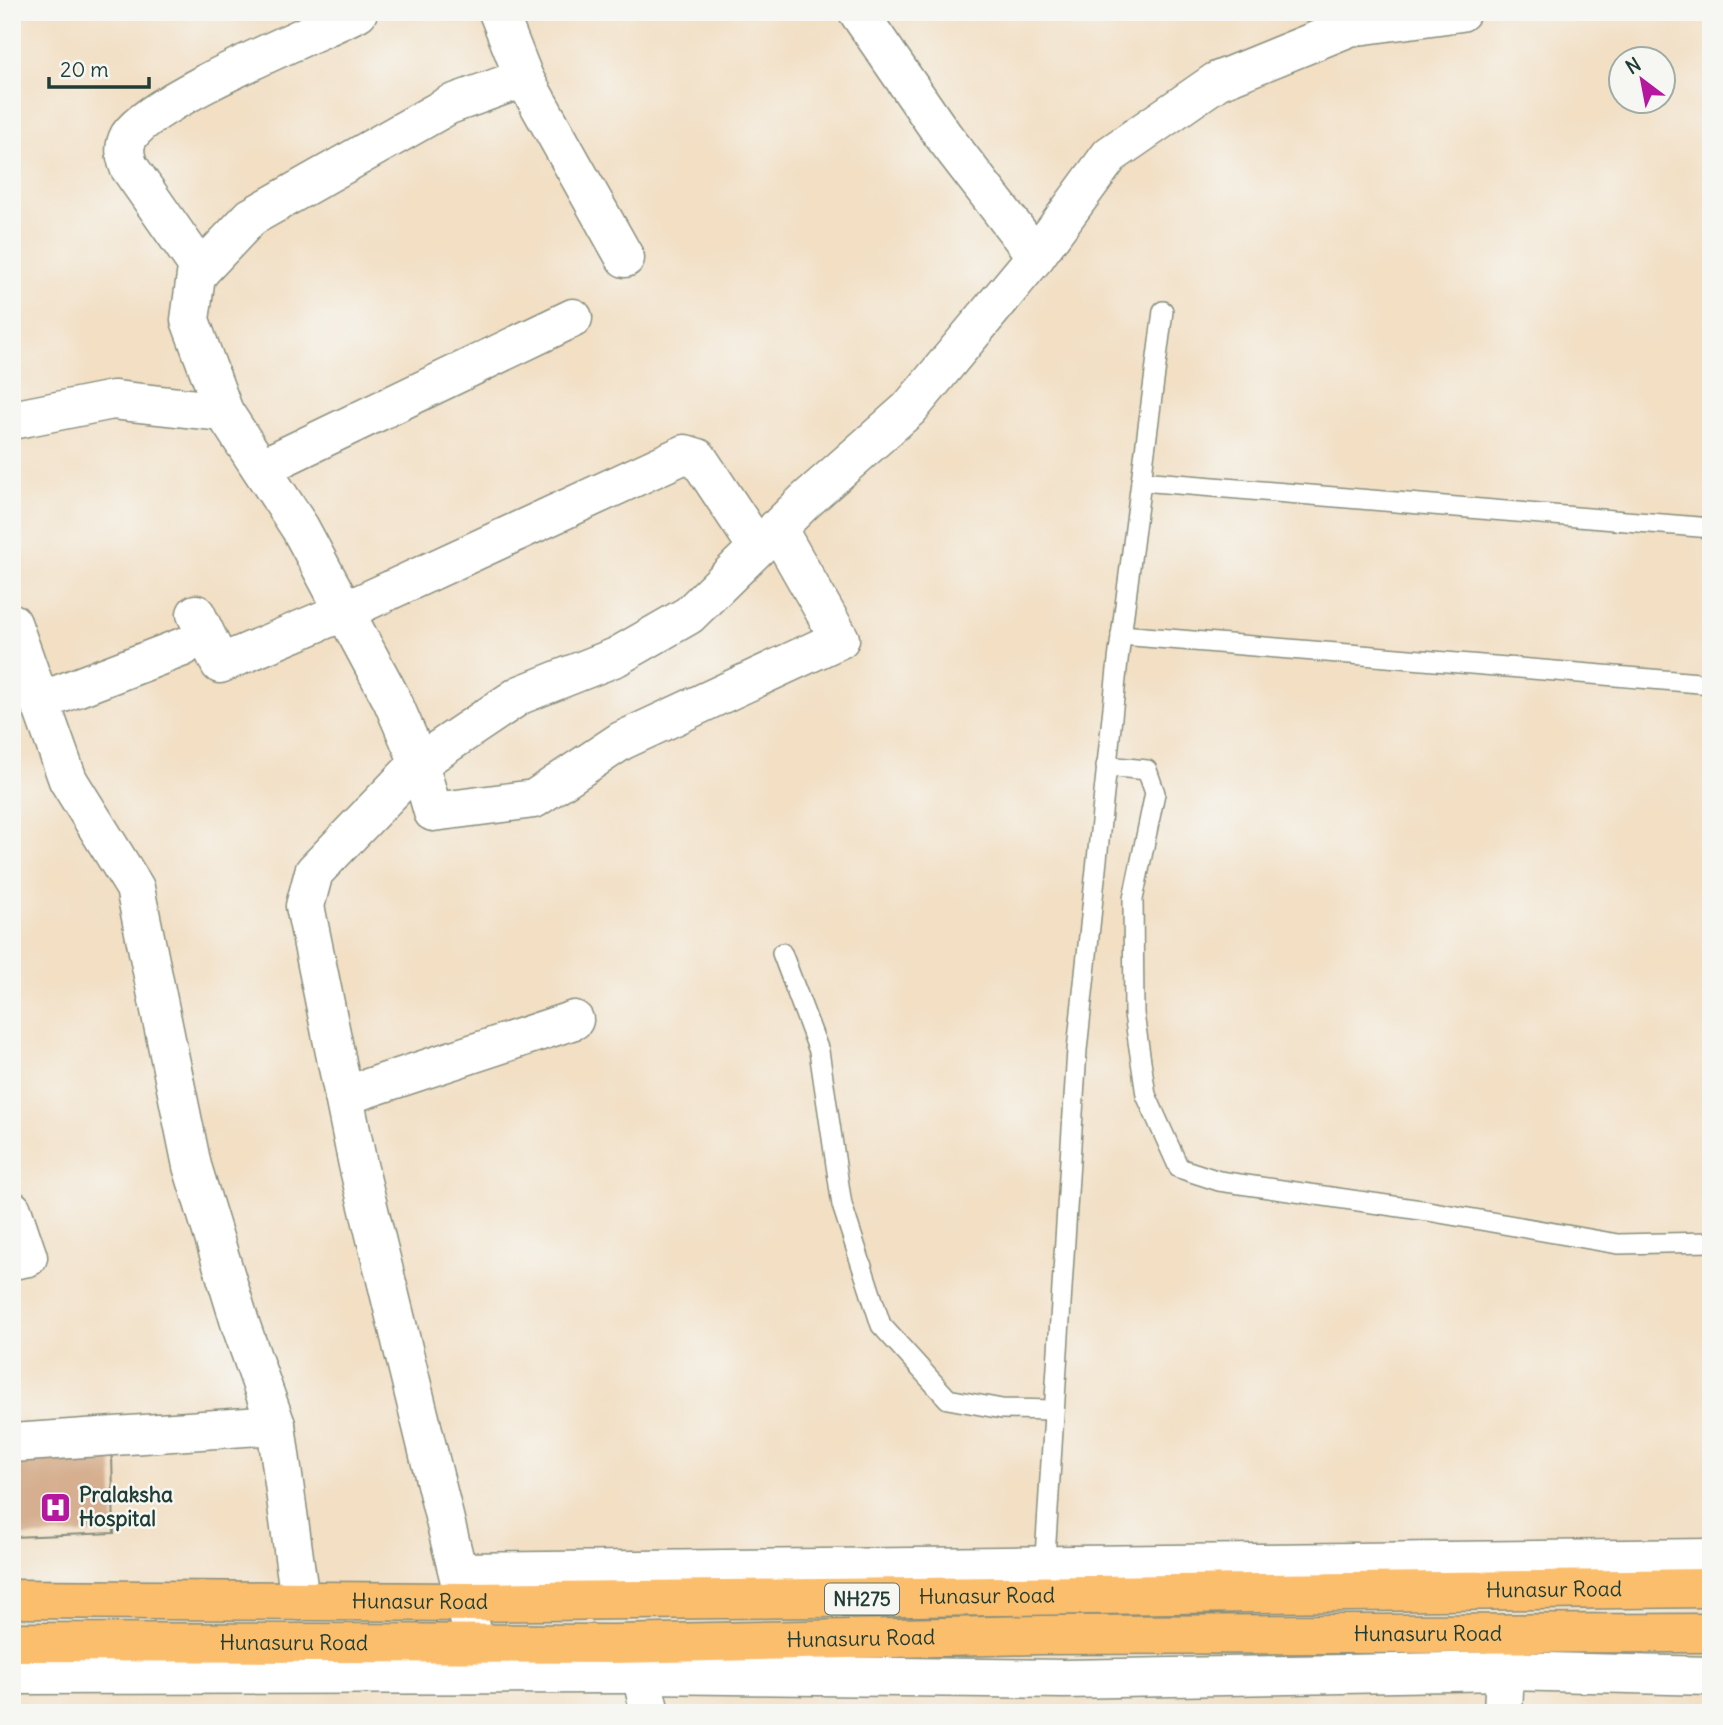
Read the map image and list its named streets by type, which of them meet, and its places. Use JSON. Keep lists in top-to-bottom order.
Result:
{
  "streets": {
    "highway": ["Hunasur Road", "NH275", "Hunasuru Road"]
  },
  "places": {
    "hospital": ["Pralaksha Hospital"]
  },
  "scale_bar": "20 m",
  "north": "top left"
}
